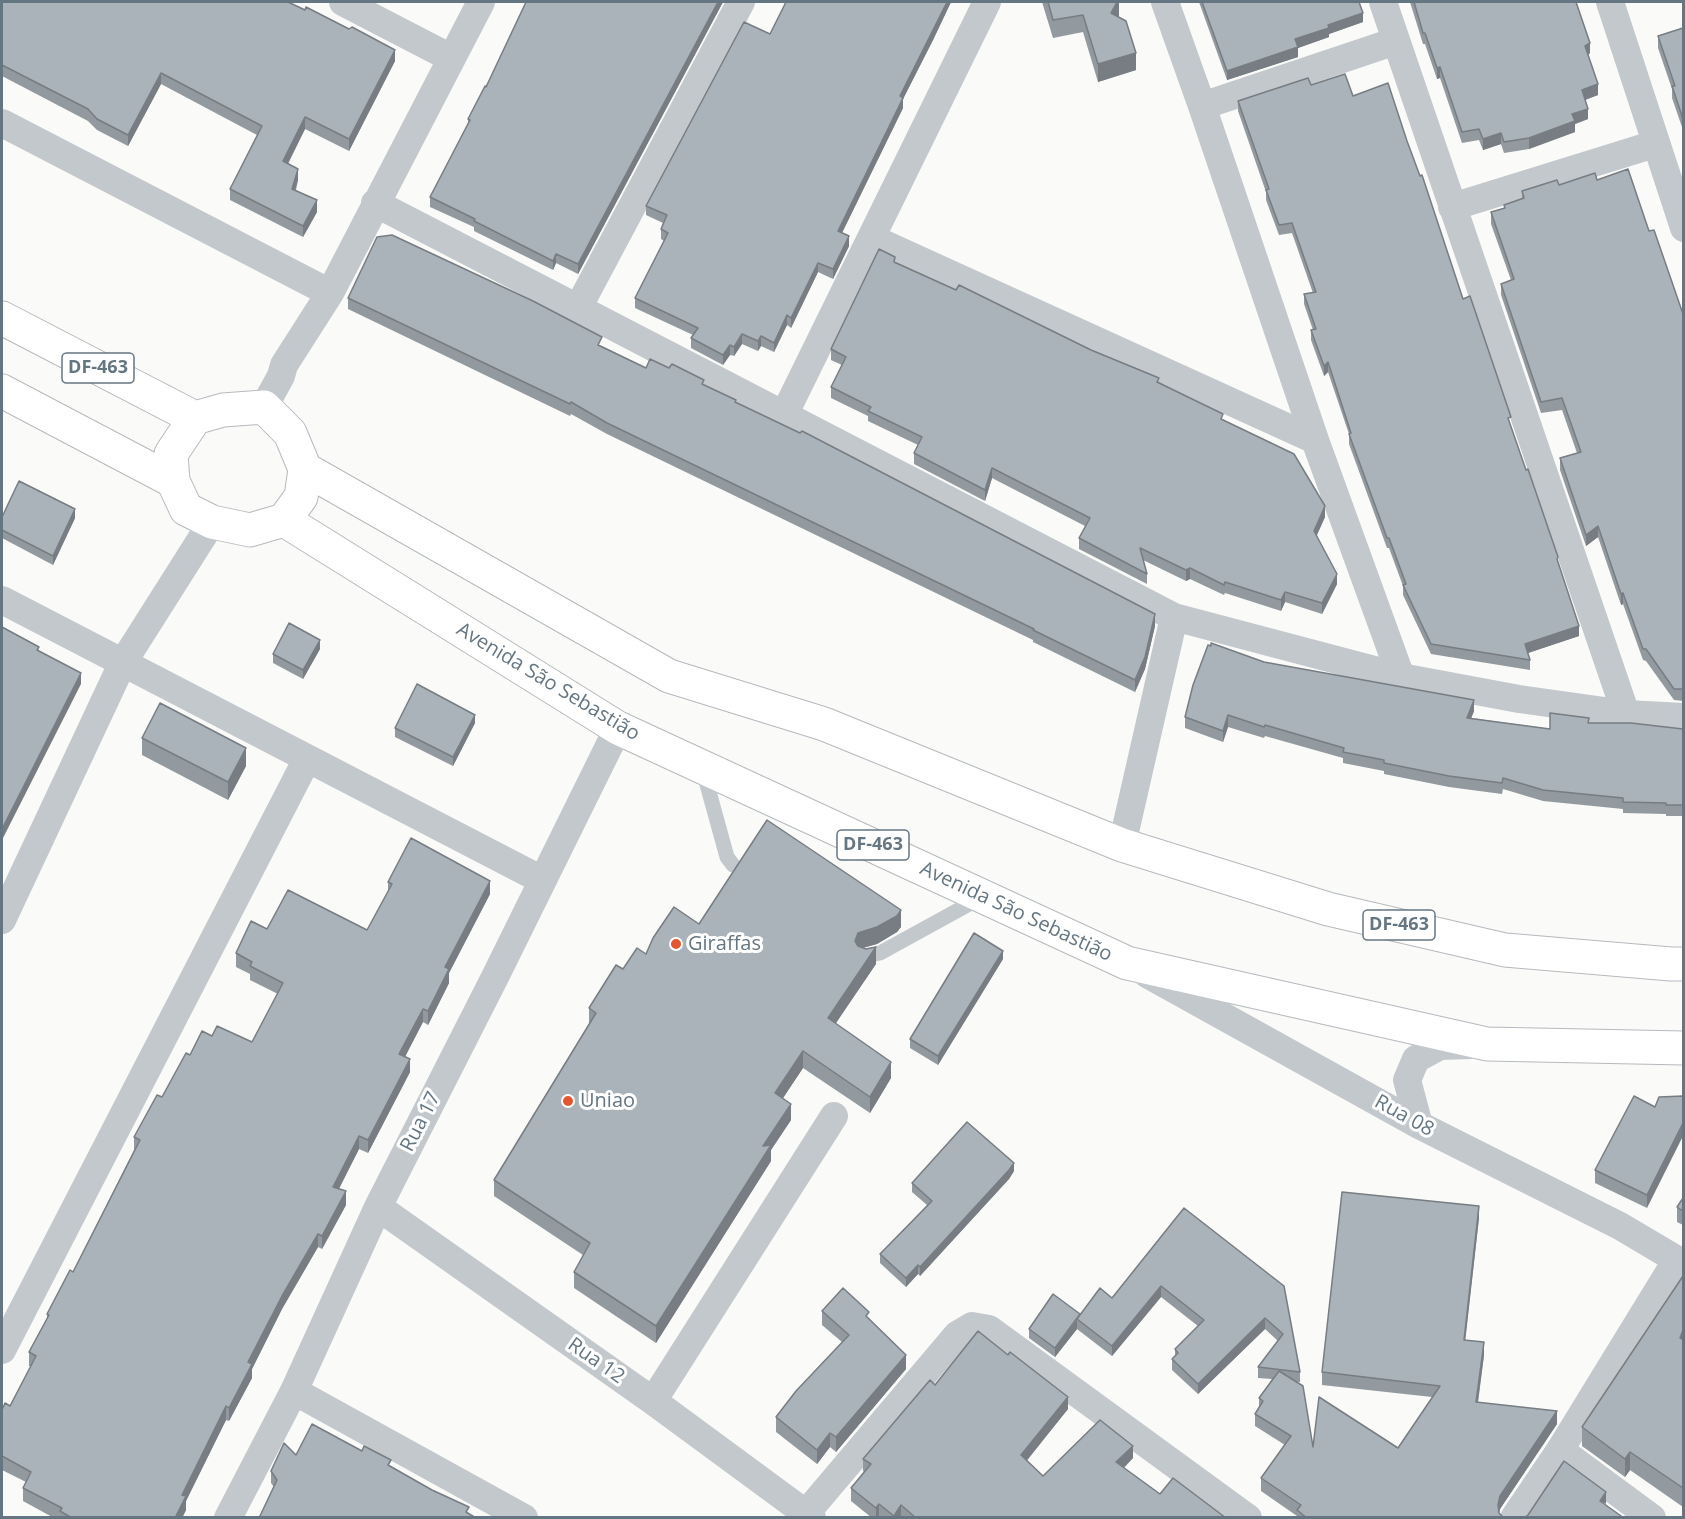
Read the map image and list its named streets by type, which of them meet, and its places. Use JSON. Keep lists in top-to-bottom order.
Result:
{
  "streets": {
    "main road": ["DF-463", "Avenida São Sebastião"],
    "street": ["Rua 08", "Rua 17", "Rua 12"]
  },
  "crossings": [
    ["DF-463", "Avenida São Sebastião"],
    ["Avenida São Sebastião", "Rua 08"],
    ["Avenida São Sebastião", "Rua 17"],
    ["Rua 17", "Rua 12"]
  ],
  "places": ["Giraffas", "Uniao"]
}
